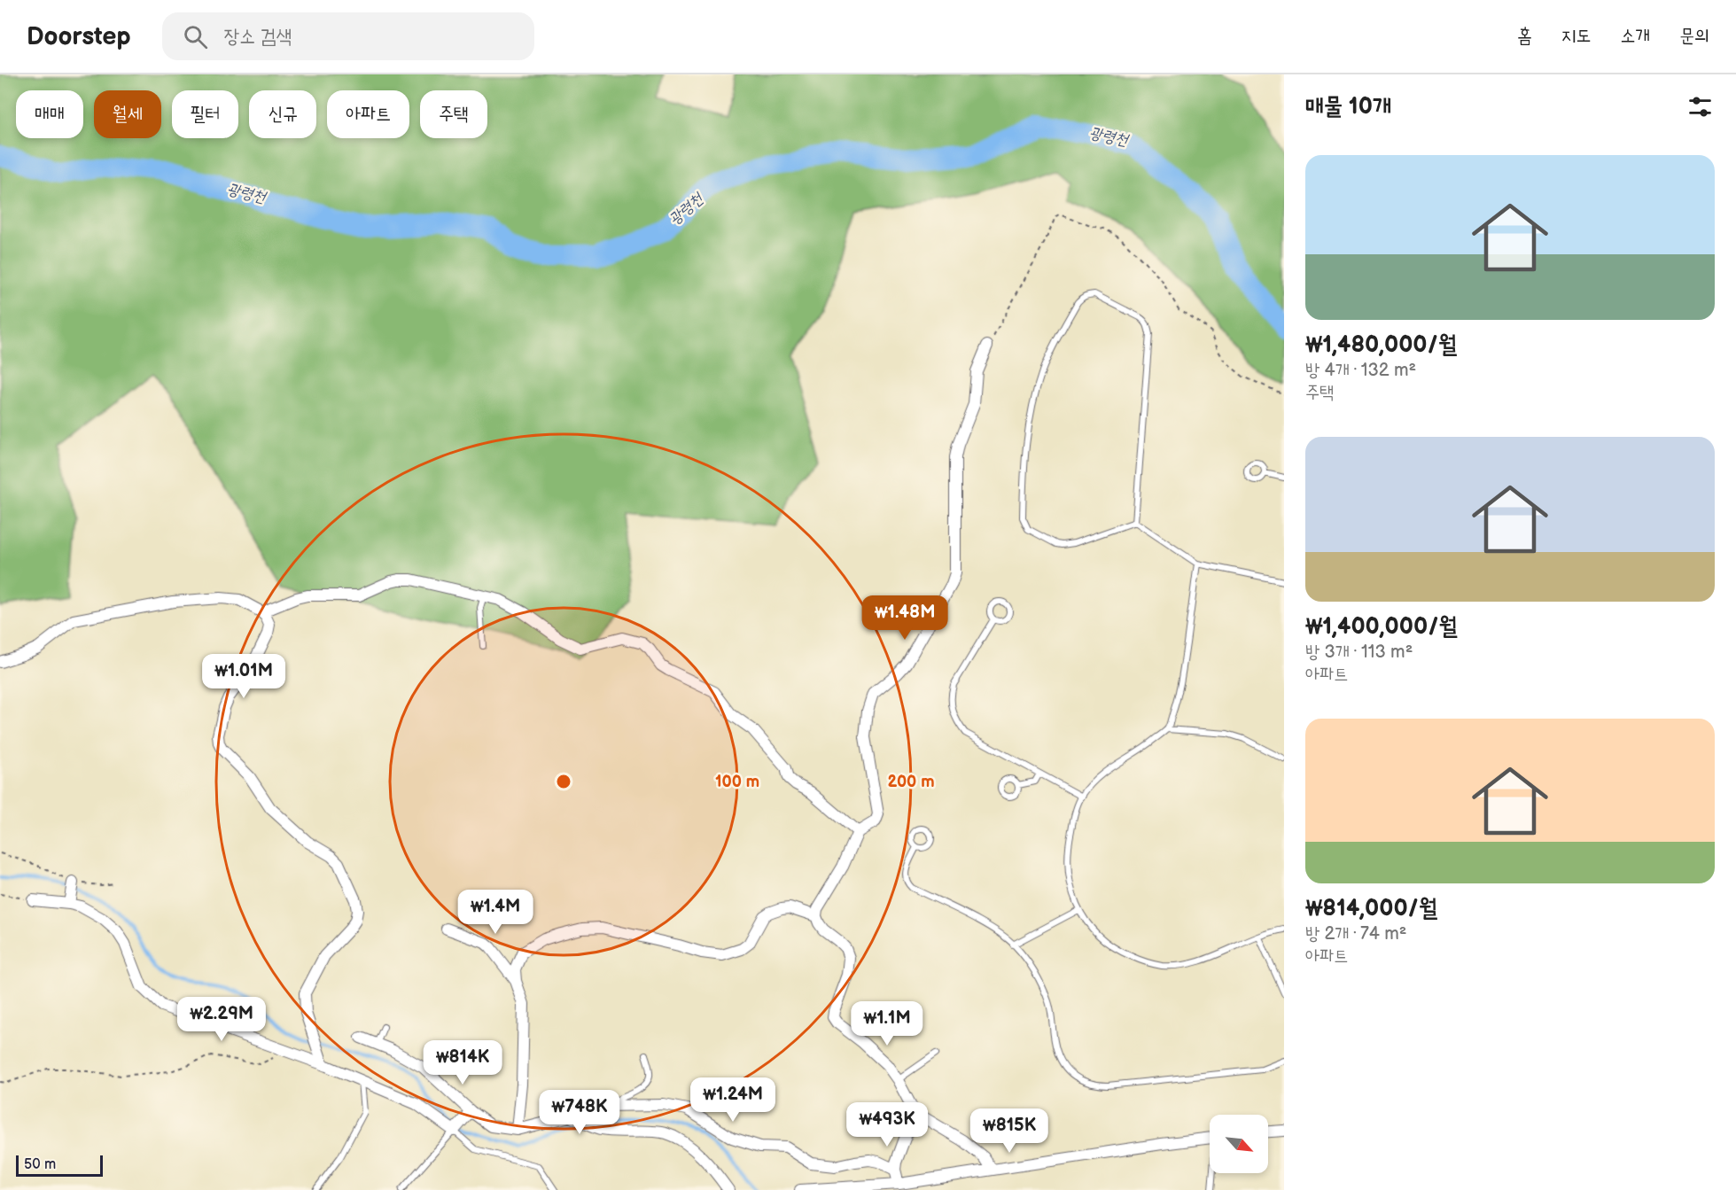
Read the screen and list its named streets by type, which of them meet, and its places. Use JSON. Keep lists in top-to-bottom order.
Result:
{
  "water": ["광령천"],
  "scale_bar": "50 m",
  "north": "bottom right",
  "page": {
    "header": "Doorstep",
    "search": "장소 검색",
    "nav": [
      "홈",
      "지도",
      "소개",
      "문의"
    ],
    "heading": "매물 10개",
    "chip": [
      "매매",
      "월세",
      "필터",
      "신규",
      "아파트",
      "주택"
    ],
    "list": [
      {
        "name": "₩1,480,000/월",
        "note": "방 4개 · 132 m² · 주택"
      },
      {
        "name": "₩1,400,000/월",
        "note": "방 3개 · 113 m² · 아파트"
      },
      {
        "name": "₩814,000/월",
        "note": "방 2개 · 74 m² · 아파트"
      }
    ],
    "price": [
      "₩1.48M",
      "₩1.01M",
      "₩1.4M",
      "₩2.29M",
      "₩1.1M",
      "₩814K",
      "₩1.24M",
      "₩748K",
      "₩493K",
      "₩815K"
    ],
    "scale": "50 m"
  },
  "rings": ["100 m", "200 m"]
}
